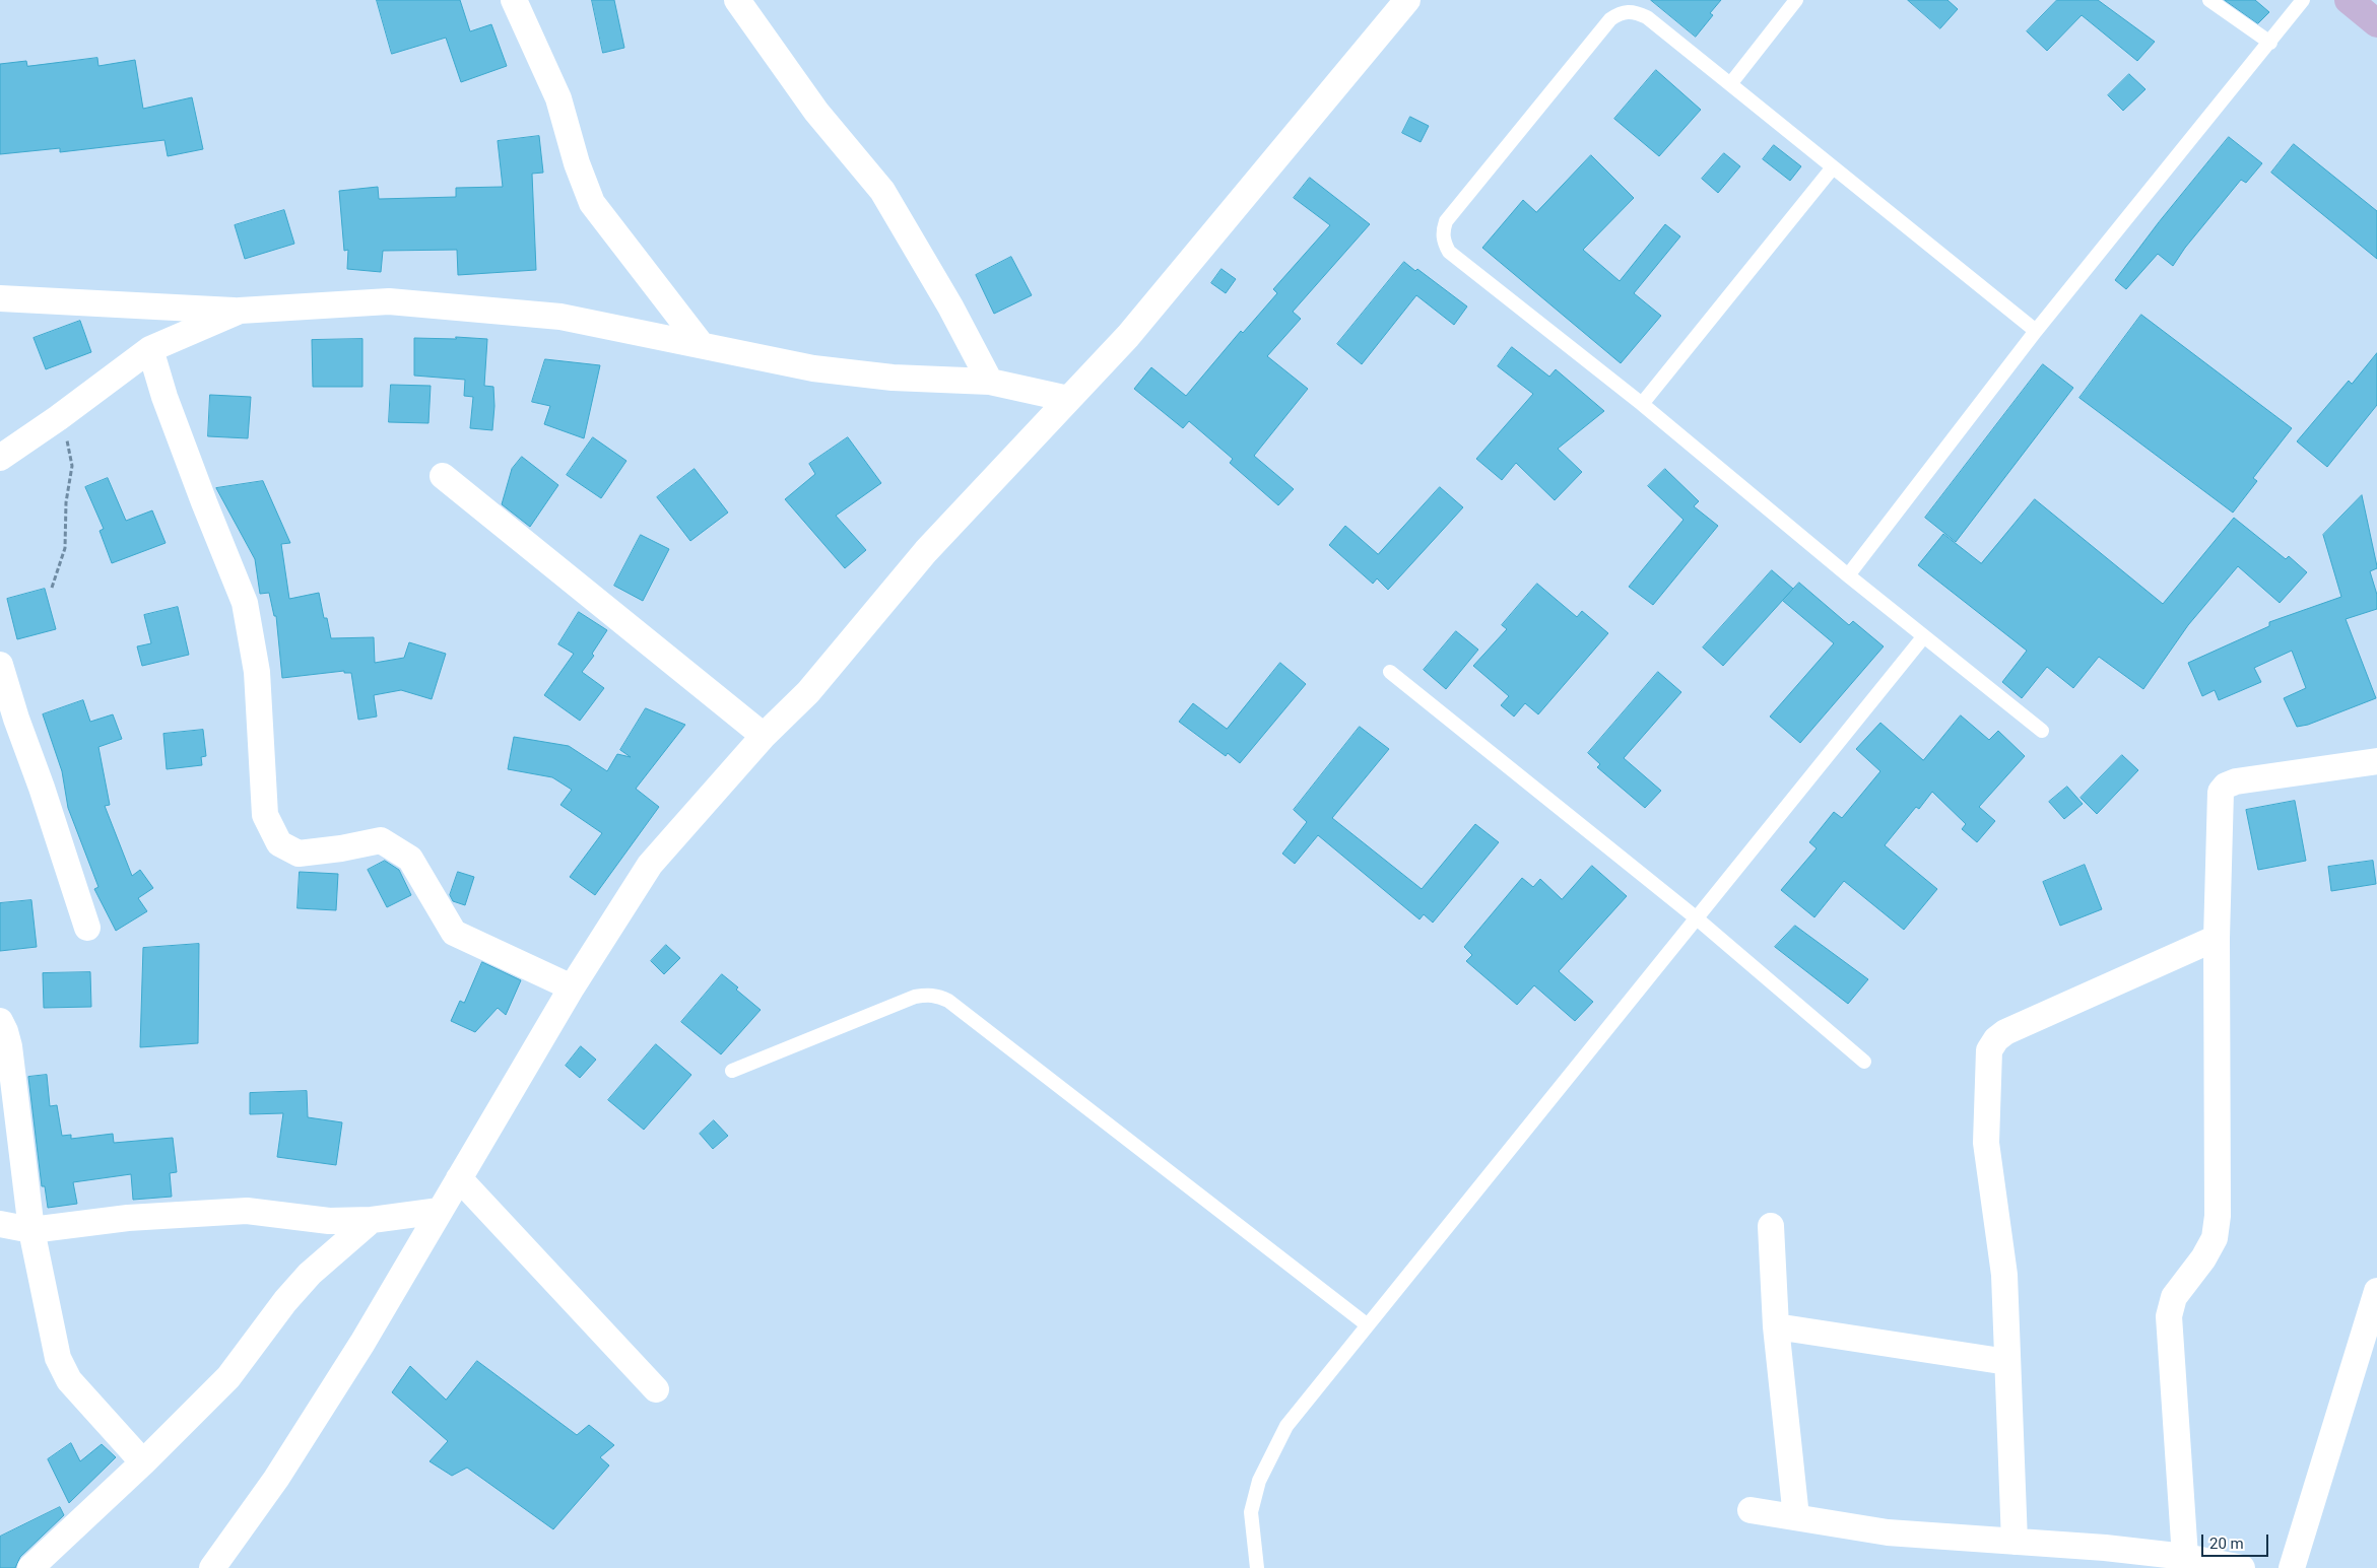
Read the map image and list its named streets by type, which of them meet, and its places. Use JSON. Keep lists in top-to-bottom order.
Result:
{
  "scale_bar": "20 m"
}
